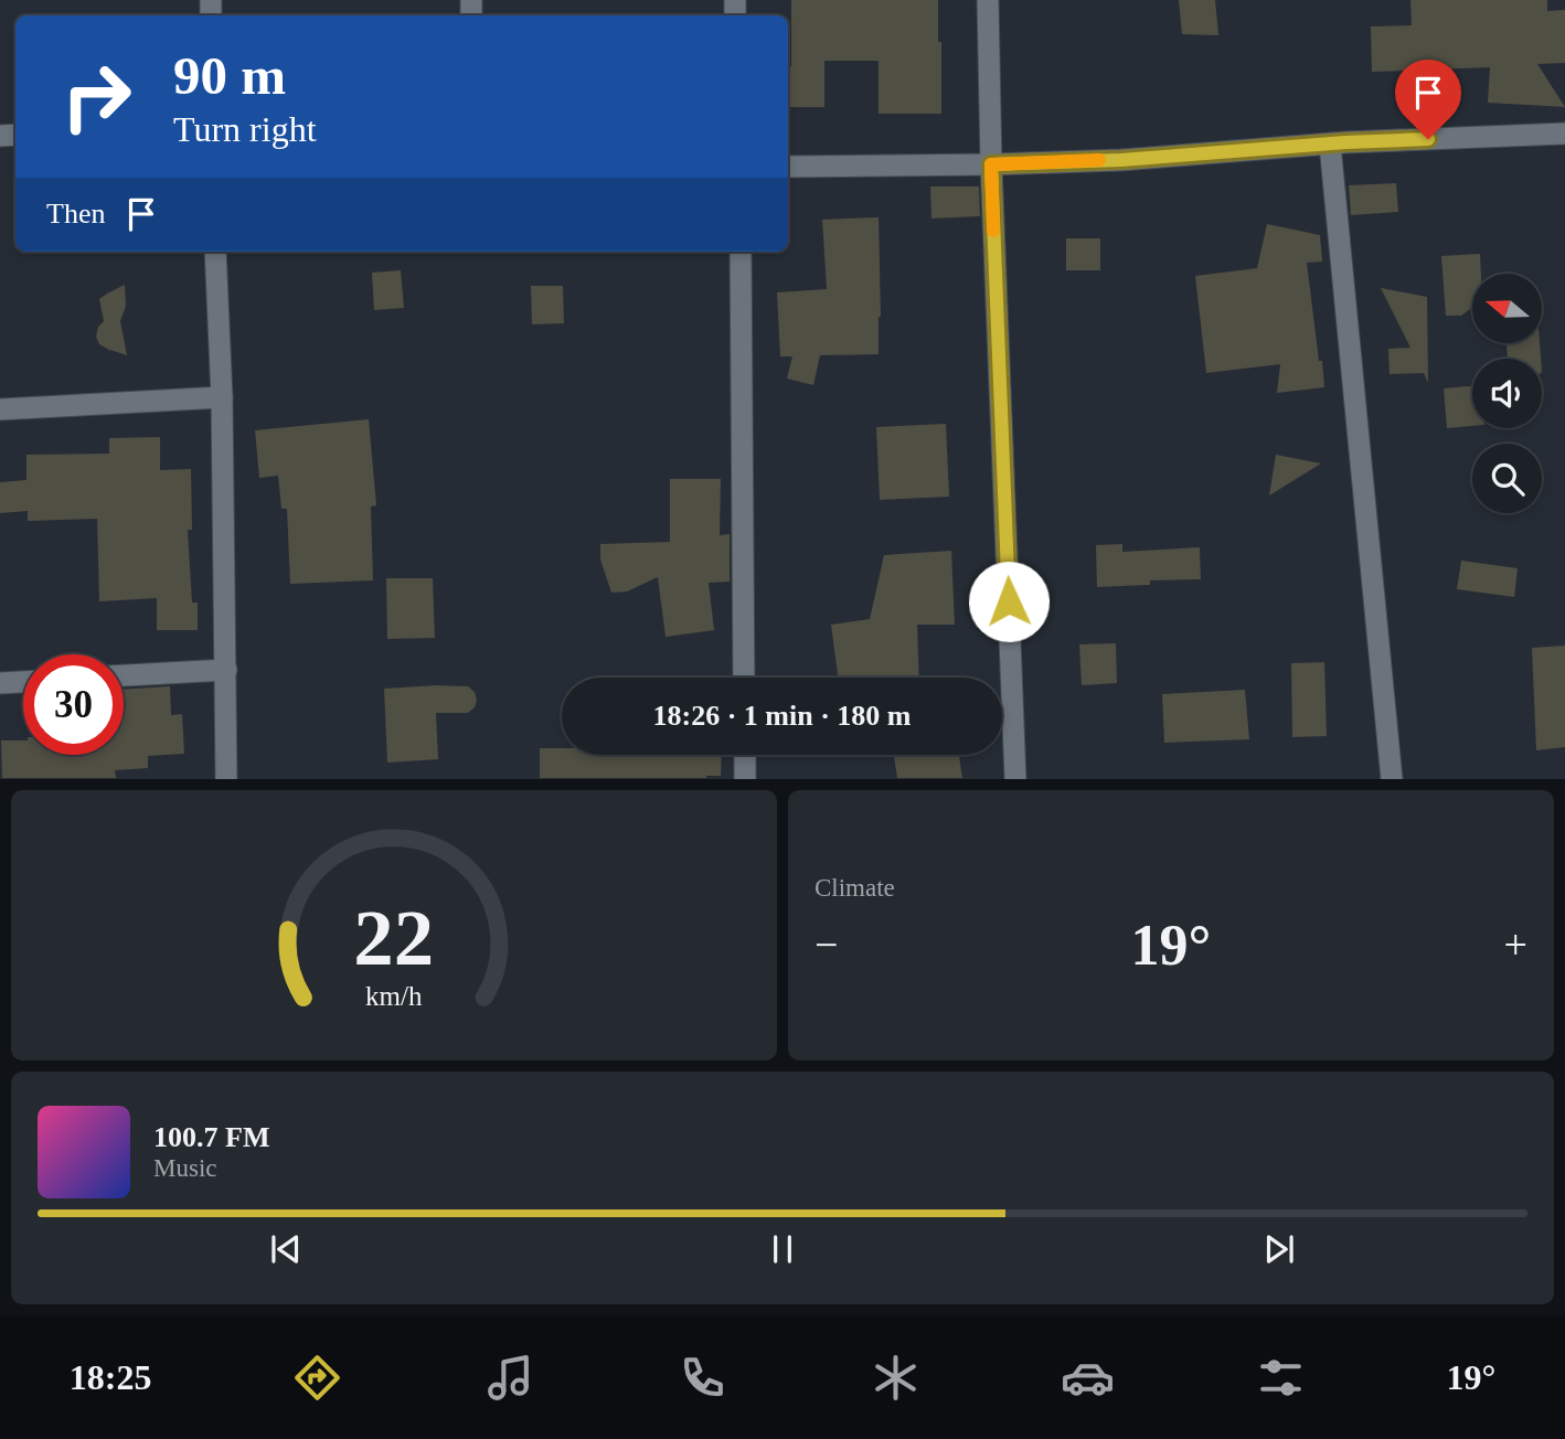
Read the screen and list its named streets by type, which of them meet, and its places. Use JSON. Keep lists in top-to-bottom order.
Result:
{
  "north": "left",
  "page": {
    "turn": ["90 m", "Turn right"],
    "then": "Then",
    "limit": "30",
    "trip": "18:26 · 1 min · 180 m",
    "tile": "Climate",
    "heat": ["−", "19°", "+"],
    "song": ["100.7 FM", "Music"],
    "tabs": ["18:25", "19°"],
    "gauge": ["22", "km/h"]
  }
}
